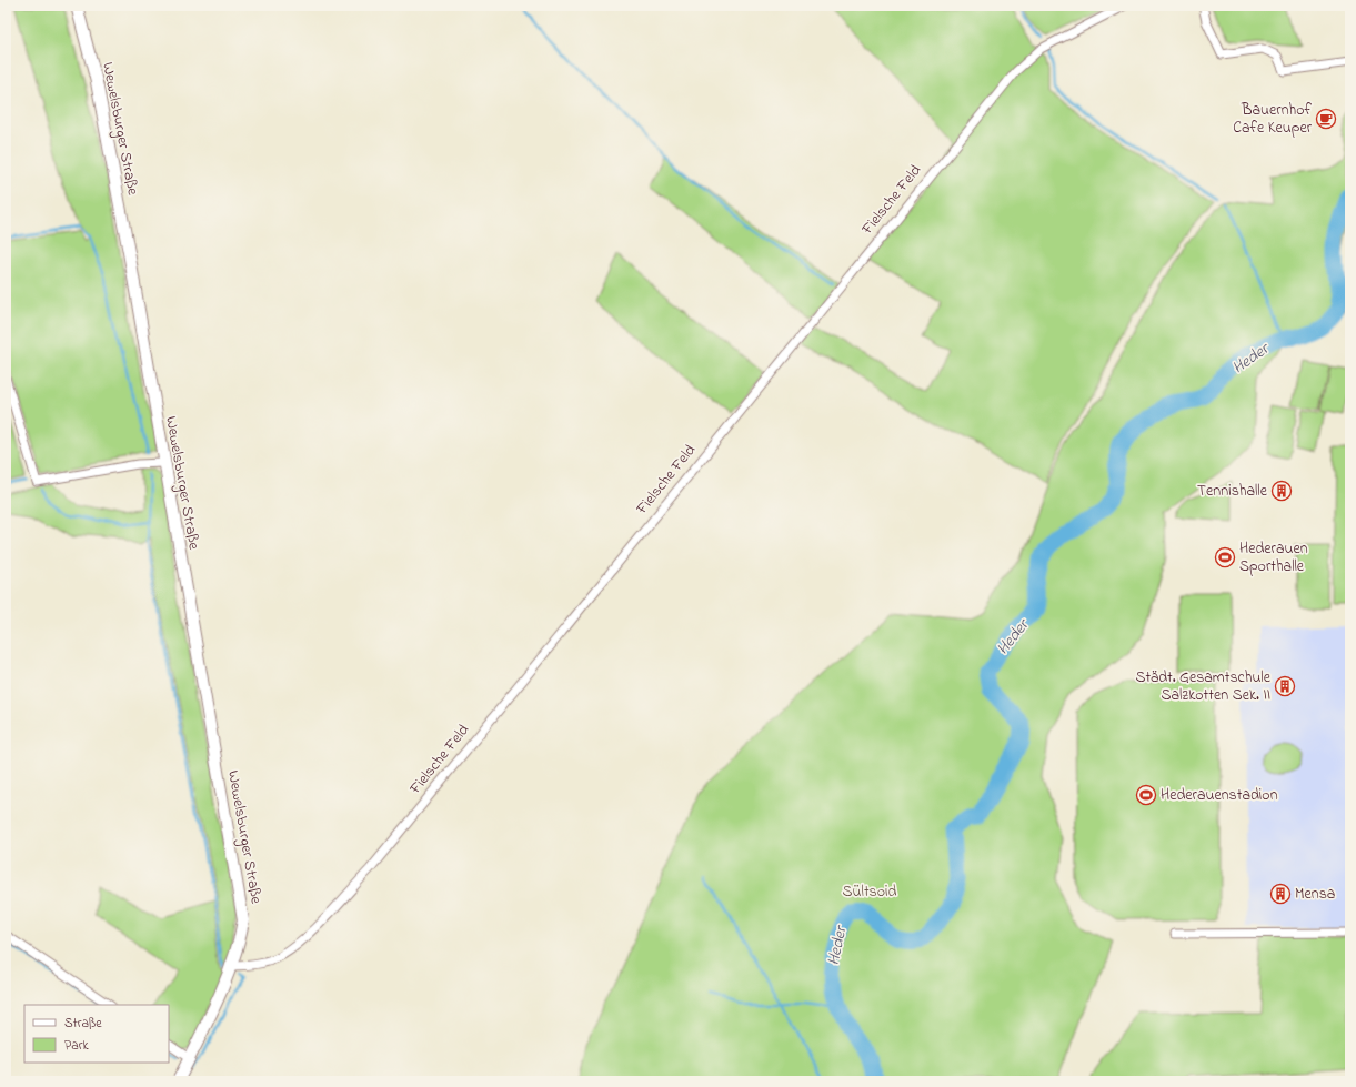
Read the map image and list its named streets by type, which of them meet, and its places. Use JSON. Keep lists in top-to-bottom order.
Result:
{
  "streets": {
    "main road": ["Wewelsburger Straße"],
    "street": ["Fielsche Feld"]
  },
  "crossings": [
    ["Wewelsburger Straße", "Fielsche Feld"]
  ],
  "water": ["Heder"],
  "parks": ["Sültsoid"],
  "places": {
    "cafe": ["Bauernhof Cafe Keuper"],
    "building": ["Tennishalle", "Städt. Gesamtschule Salzkotten Sek. II", "Mensa"],
    "sports": ["Hederauen Sporthalle", "Hederauenstadion"]
  },
  "legend": ["Straße", "Park"]
}
